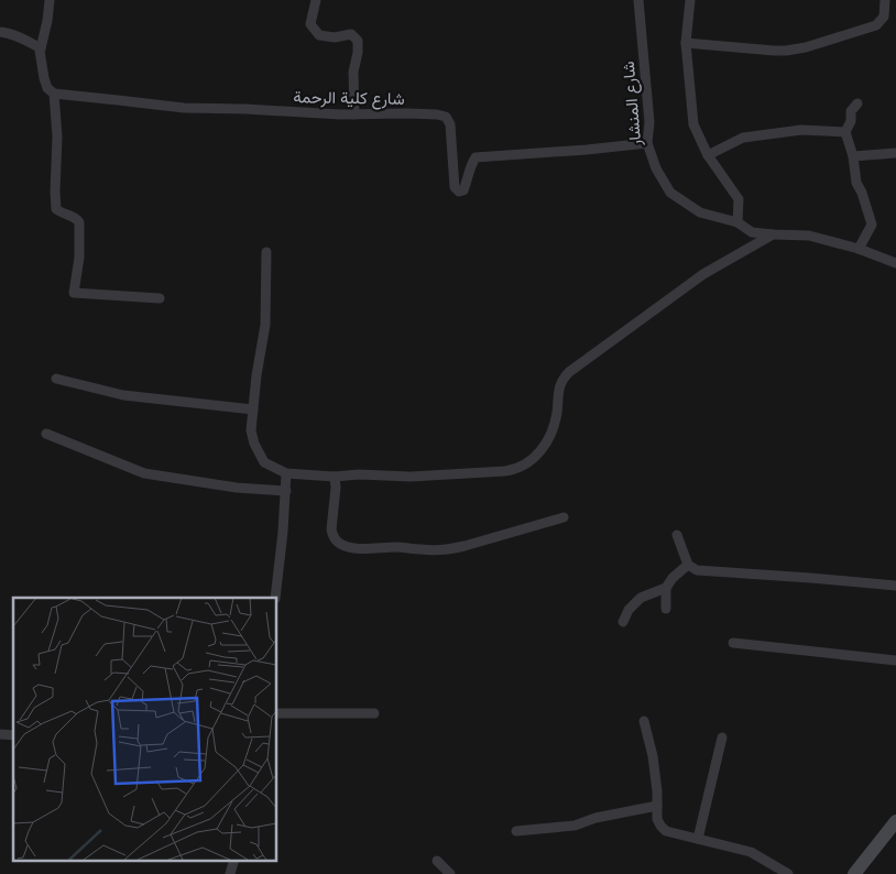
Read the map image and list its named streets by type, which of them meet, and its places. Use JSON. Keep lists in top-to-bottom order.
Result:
{
  "streets": {
    "street": ["شارع كلية الرحمة", "شارع المنشار"]
  },
  "crossings": [
    ["شارع كلية الرحمة", "شارع المنشار"]
  ]
}
